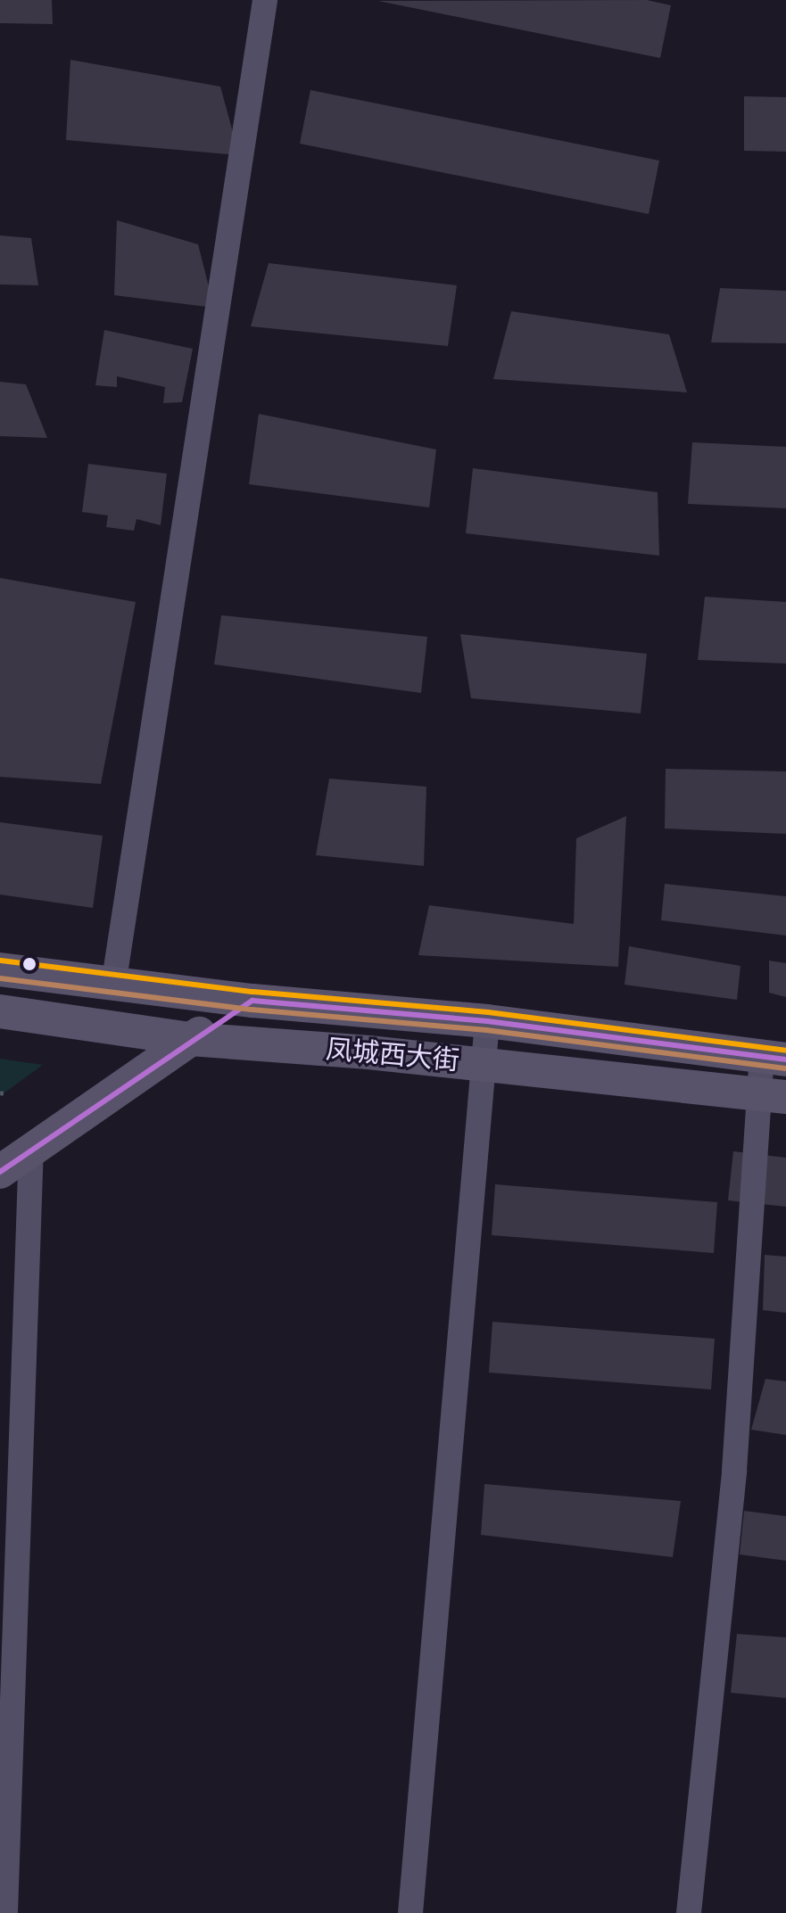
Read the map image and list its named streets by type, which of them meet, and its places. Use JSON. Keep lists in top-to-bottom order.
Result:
{
  "streets": {
    "main road": ["凤城西大街"]
  }
}
